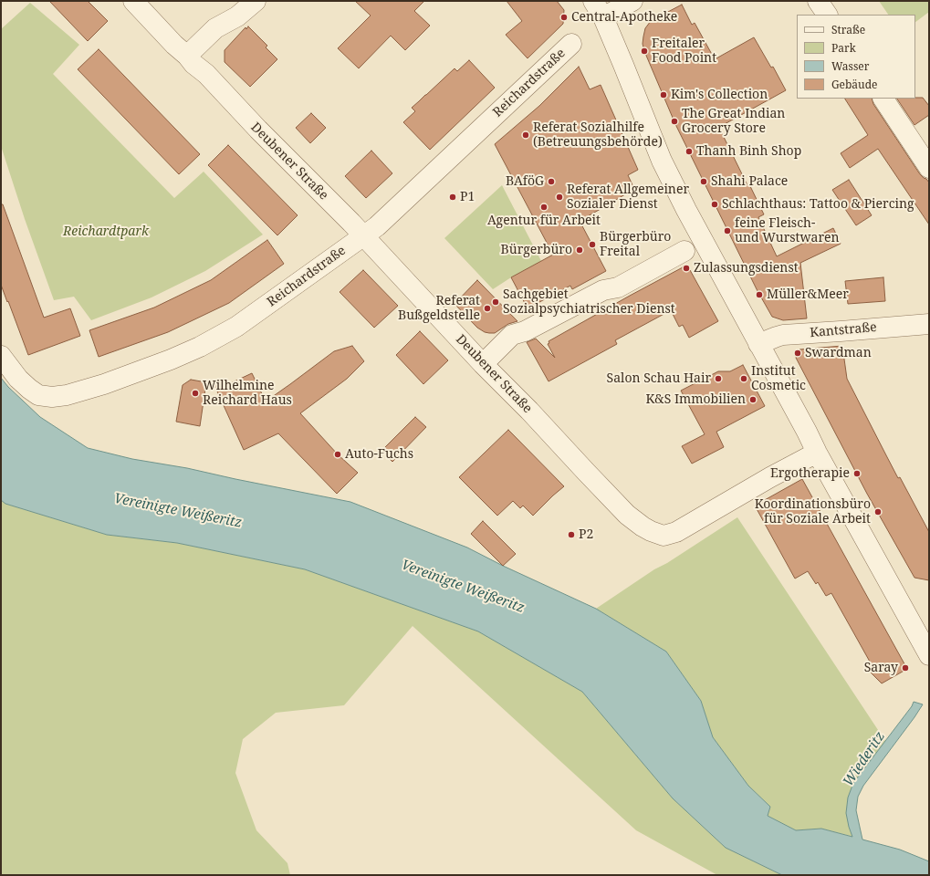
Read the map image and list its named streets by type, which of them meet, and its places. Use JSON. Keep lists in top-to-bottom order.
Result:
{
  "streets": {
    "street": ["Reichardstraße", "Deubener Straße", "Kantstraße"]
  },
  "crossings": [
    ["Reichardstraße", "Deubener Straße"]
  ],
  "water": ["Vereinigte Weißeritz", "Wiederitz"],
  "parks": ["Reichardtpark"],
  "places": [
    "Central-Apotheke",
    "Freitaler Food Point",
    "Kim's Collection",
    "The Great Indian Grocery Store",
    "Referat Sozialhilfe (Betreuungsbehörde)",
    "Thanh Binh Shop",
    "BAföG",
    "Shahi Palace",
    "P1",
    "Referat Allgemeiner Sozialer Dienst",
    "Schlachthaus: Tattoo & Piercing",
    "Agentur für Arbeit",
    "feine Fleisch- und Wurstwaren",
    "Bürgerbüro Freital",
    "Bürgerbüro",
    "Zulassungsdienst",
    "Müller&Meer",
    "Sachgebiet Sozialpsychiatrischer Dienst",
    "Referat Bußgeldstelle",
    "Swardman",
    "Salon Schau Hair",
    "Institut Cosmetic",
    "Wilhelmine Reichard Haus",
    "K&S Immobilien",
    "Auto-Fuchs",
    "Ergotherapie",
    "Koordinationsbüro für Soziale Arbeit",
    "P2",
    "Saray"
  ],
  "legend": [
    "Straße",
    "Park",
    "Wasser",
    "Gebäude"
  ]
}
